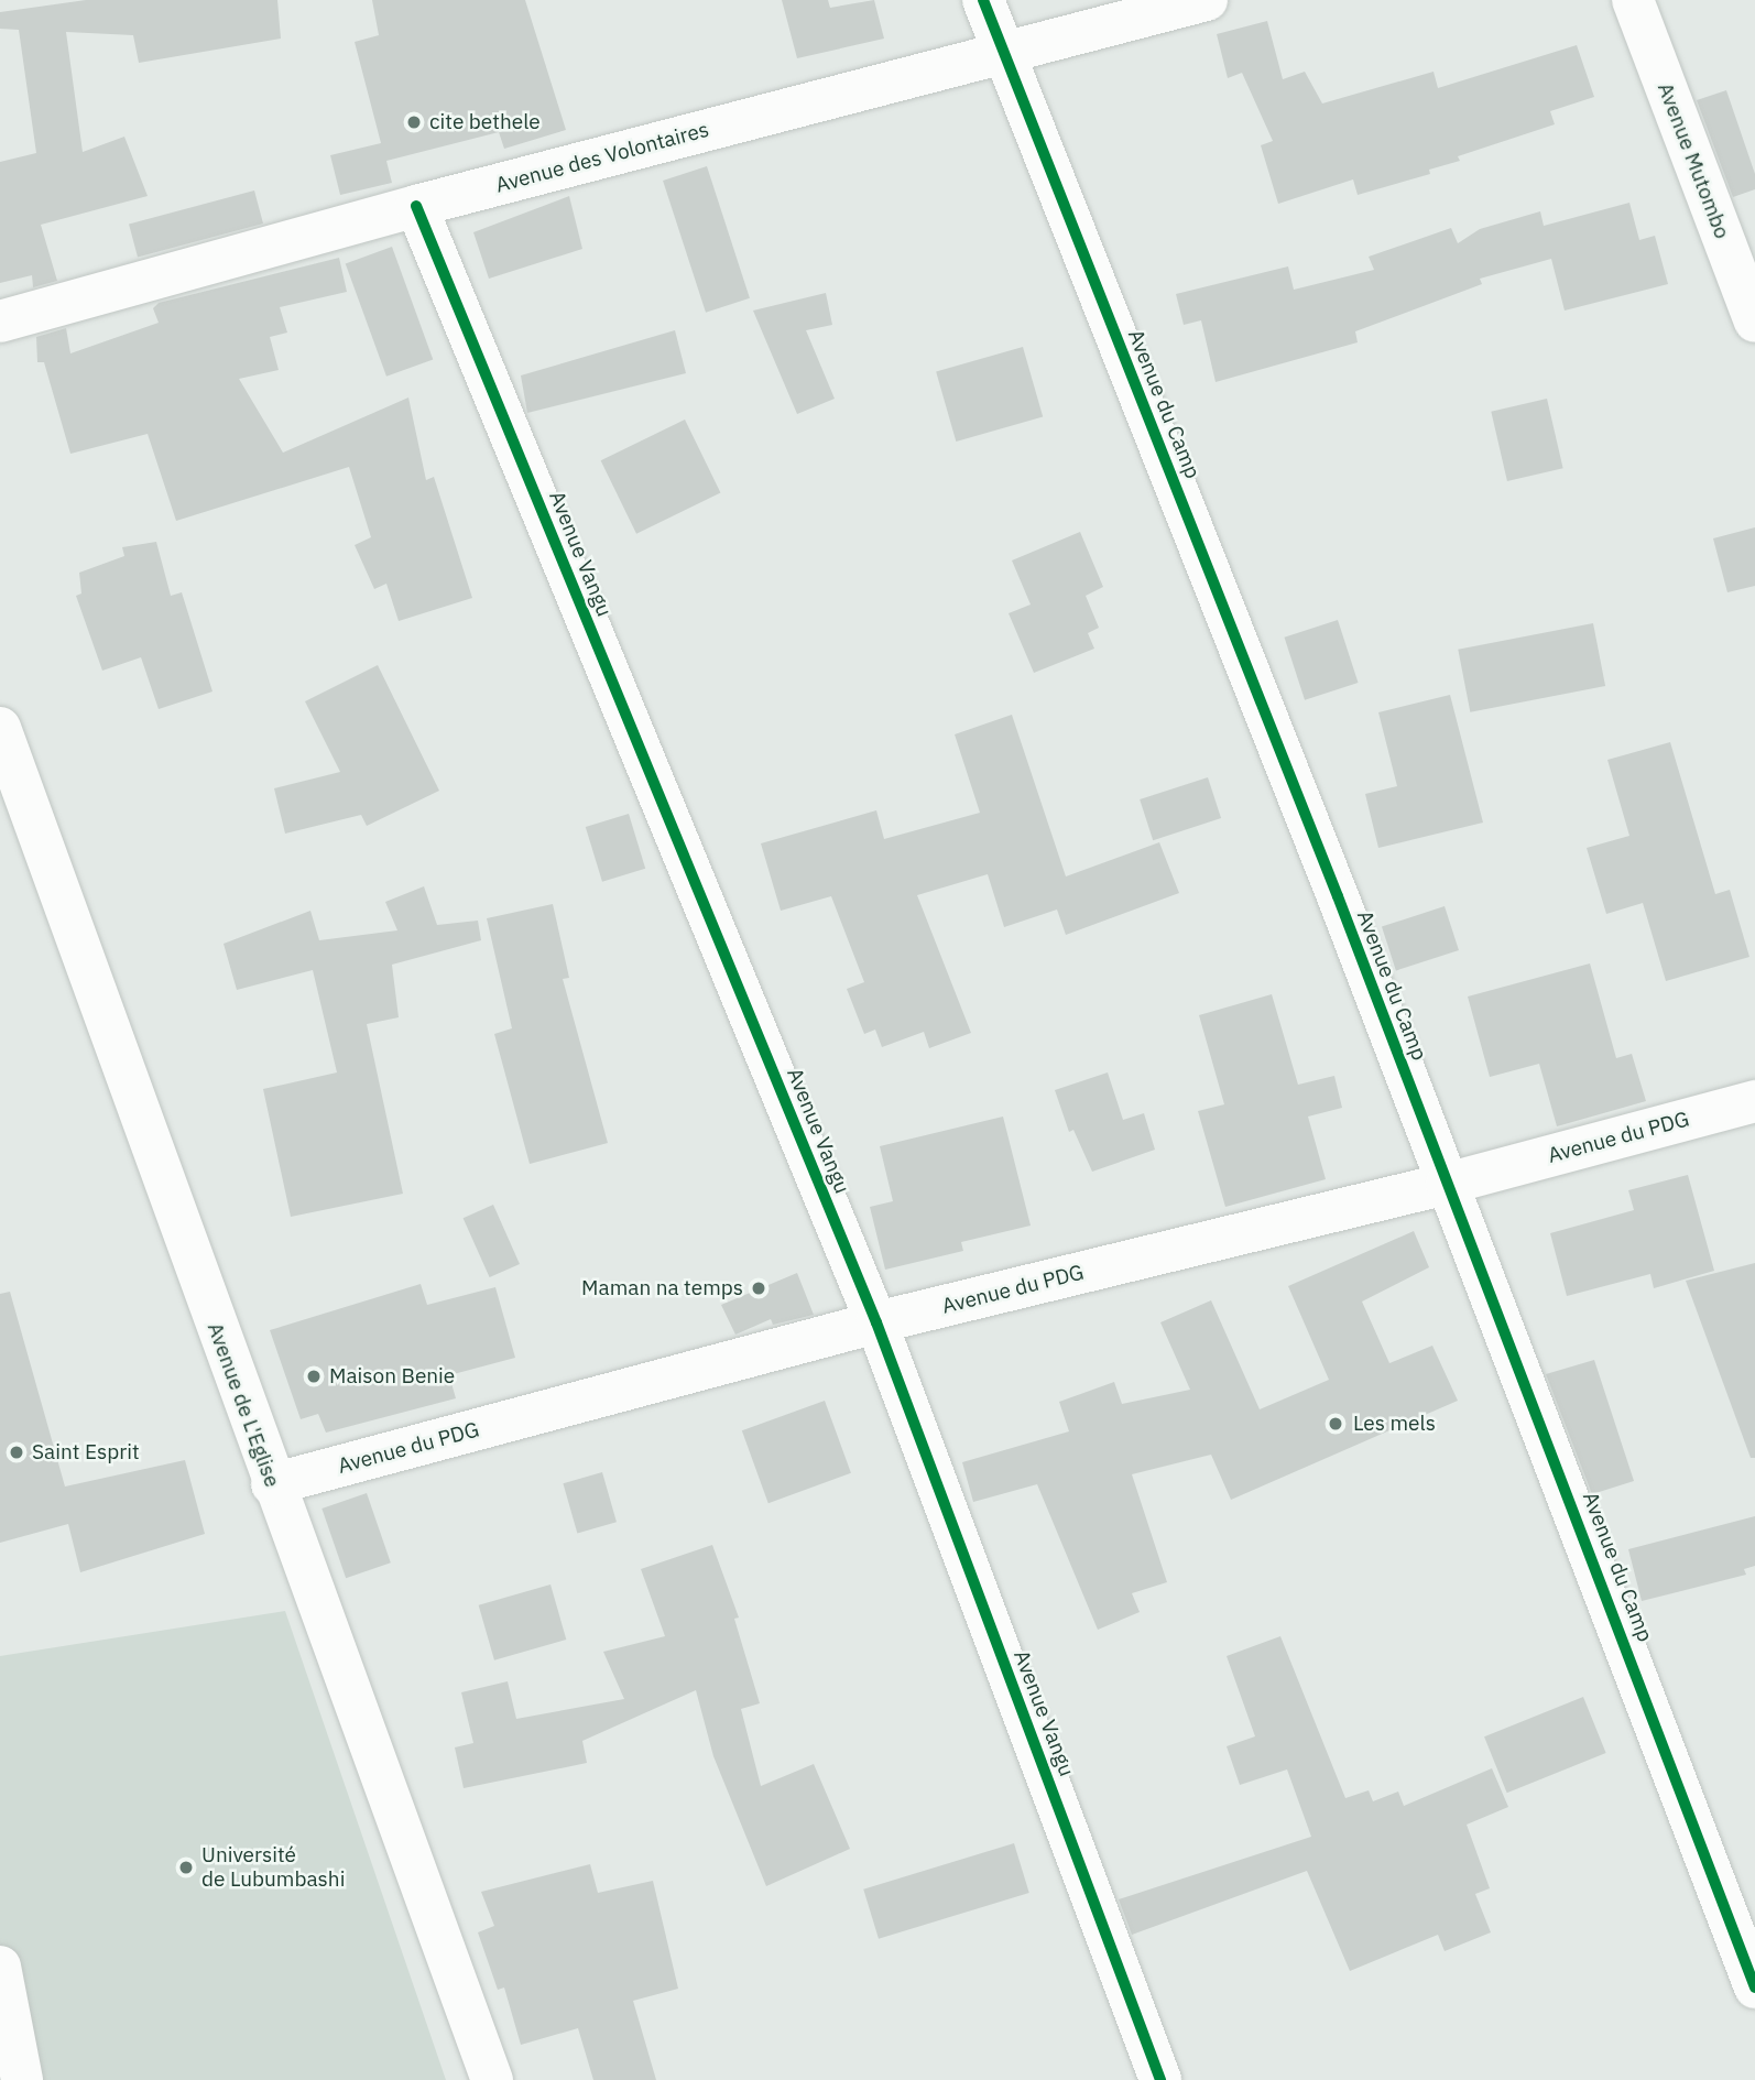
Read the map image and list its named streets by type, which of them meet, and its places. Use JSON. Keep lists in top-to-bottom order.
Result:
{
  "streets": {
    "street": [
      "Avenue des Volontaires",
      "Avenue Mutombo",
      "Avenue du Camp",
      "Avenue Vangu",
      "Avenue du PDG",
      "Avenue de L'Eglise"
    ]
  },
  "crossings": [
    ["Avenue des Volontaires", "Avenue du Camp"],
    ["Avenue des Volontaires", "Avenue Vangu"],
    ["Avenue du Camp", "Avenue du PDG"],
    ["Avenue Vangu", "Avenue du PDG"],
    ["Avenue du PDG", "Avenue de L'Eglise"]
  ],
  "places": [
    "cite bethele",
    "Maman na temps",
    "Maison Benie",
    "Les mels",
    "Saint Esprit",
    "Université de Lubumbashi"
  ]
}
